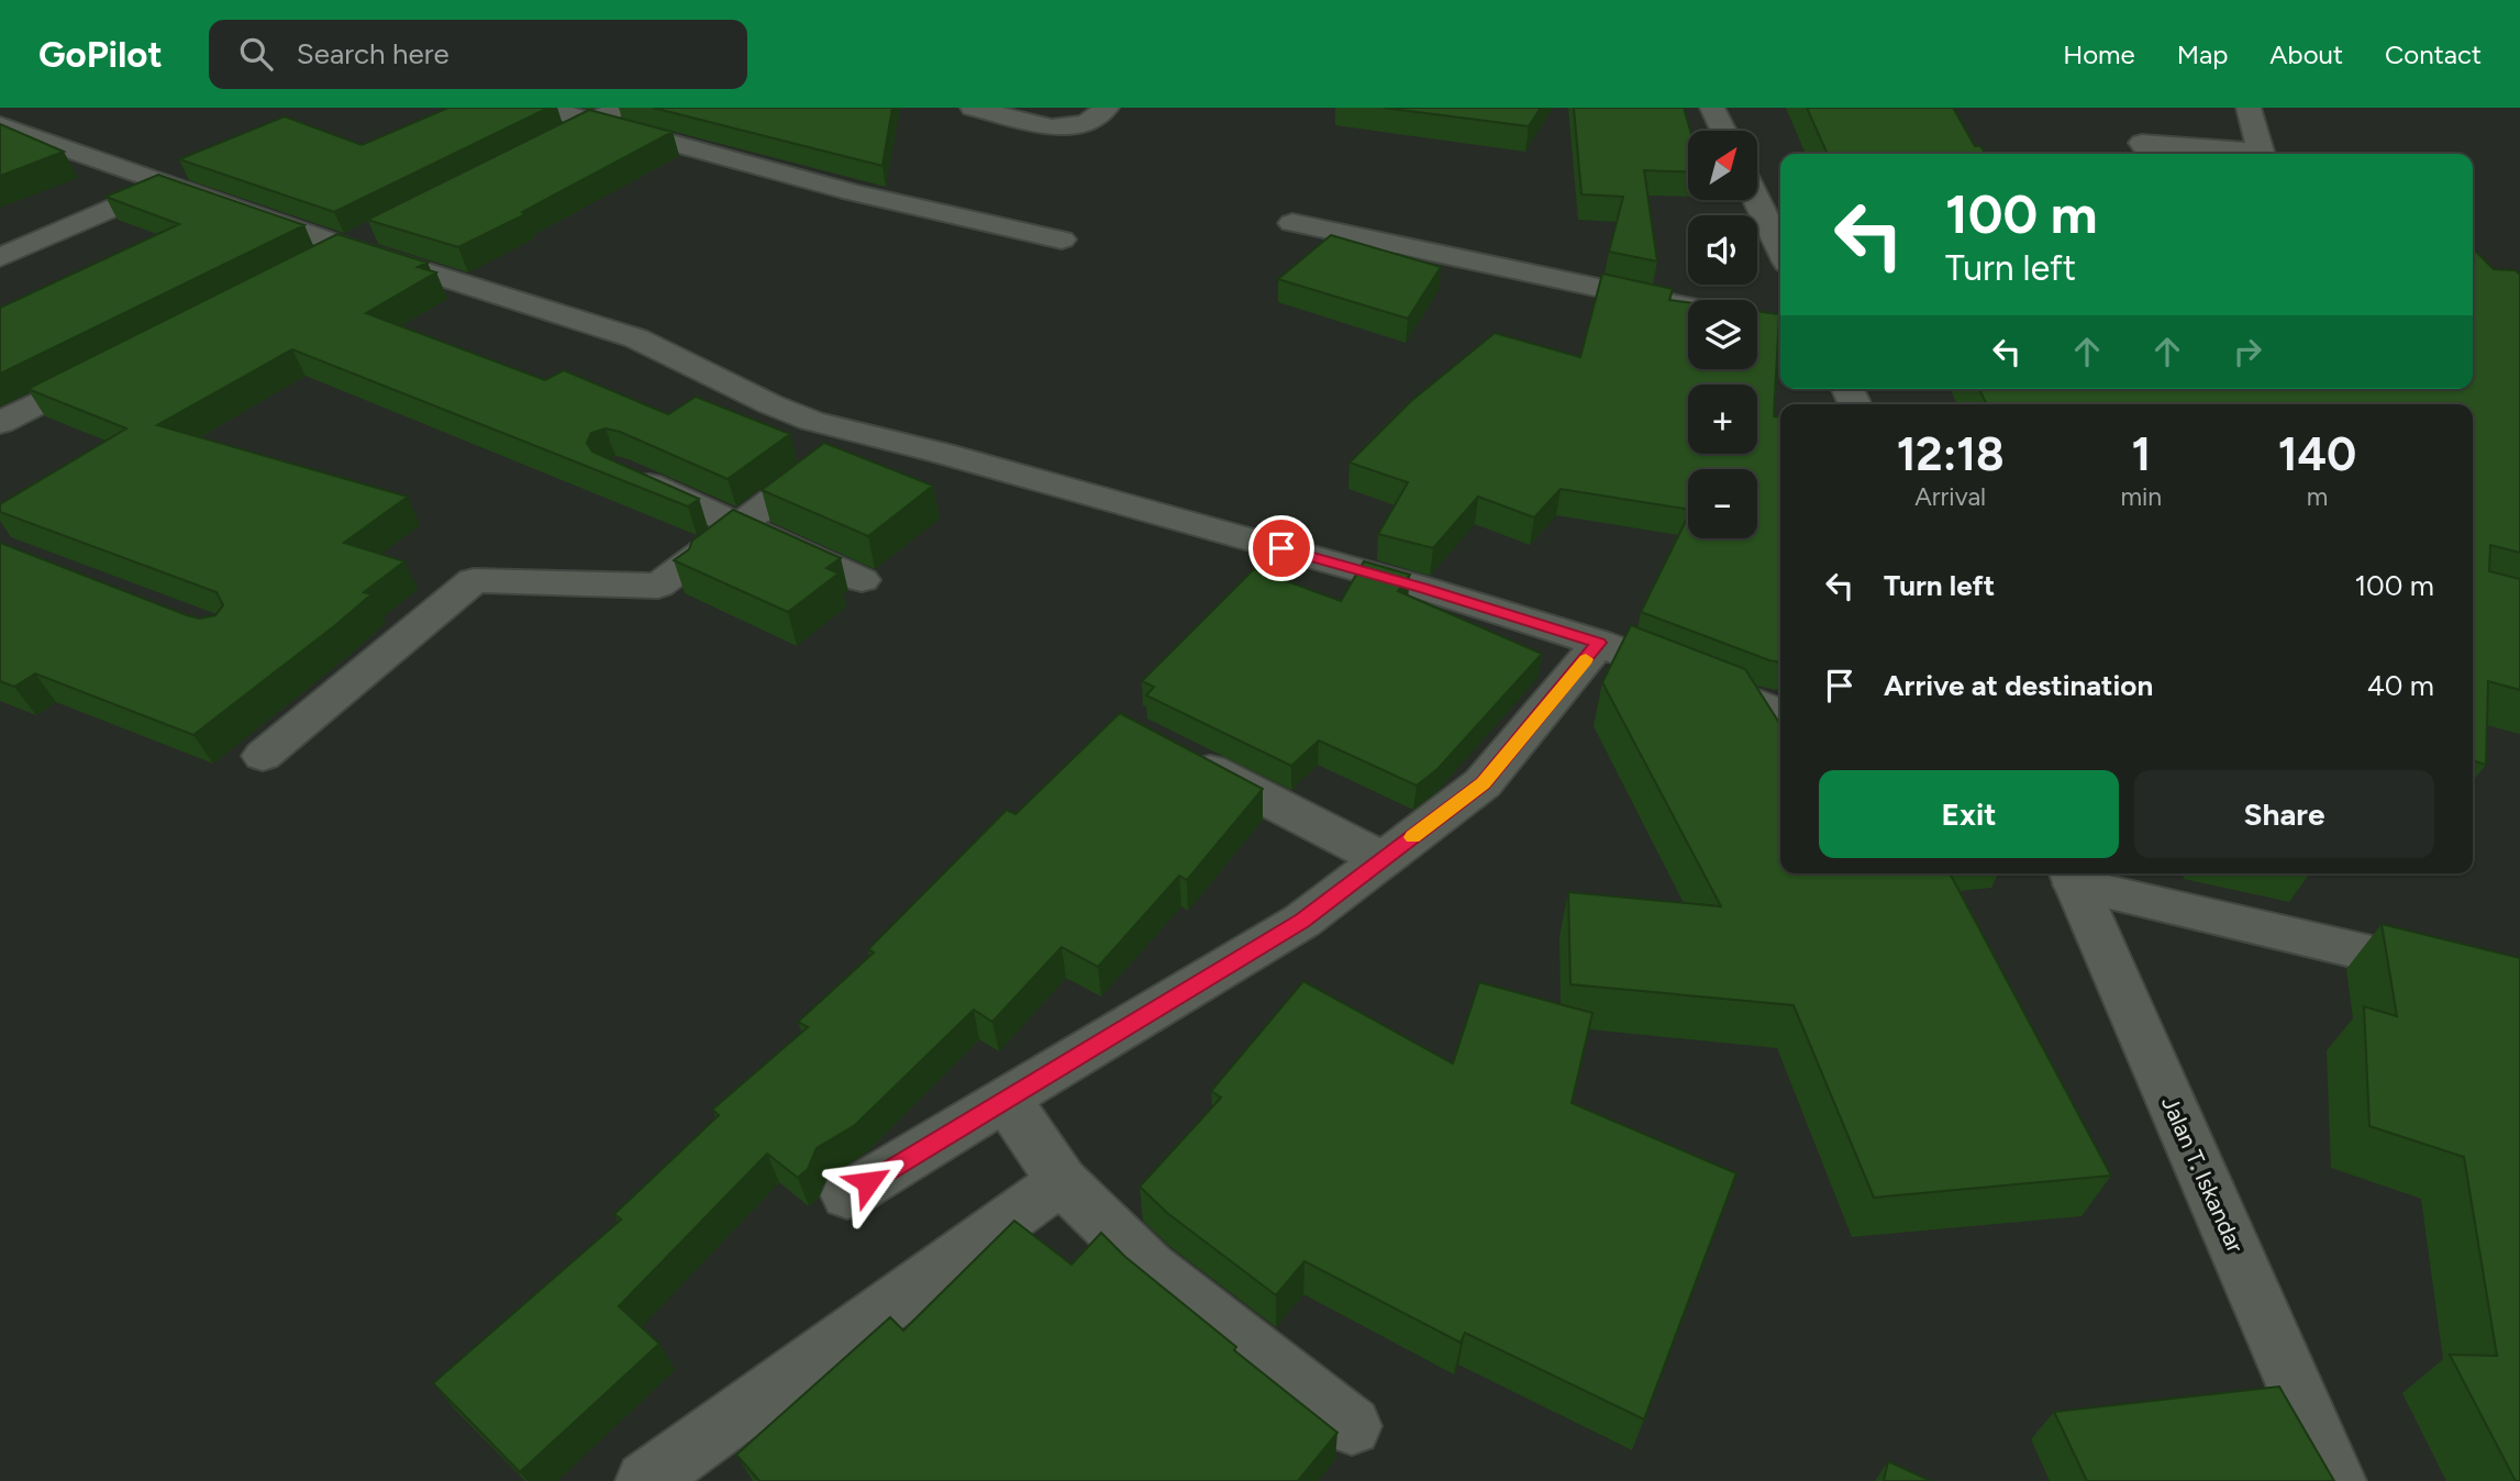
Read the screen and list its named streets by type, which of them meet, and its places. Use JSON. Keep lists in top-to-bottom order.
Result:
{
  "streets": {
    "street": ["Jalan T. Iskandar"]
  },
  "north": "top right",
  "page": {
    "header": "GoPilot",
    "search": "Search here",
    "nav": [
      "Home",
      "Map",
      "About",
      "Contact"
    ],
    "map_buttons": ["+", "−"],
    "turn": ["100 m", "Turn left"],
    "eta": [
      "12:18",
      "Arrival",
      "1",
      "min",
      "140",
      "m"
    ],
    "list": [
      {
        "name": "Turn left",
        "value": "100 m"
      },
      {
        "name": "Arrive at destination",
        "value": "40 m"
      }
    ],
    "buttons": ["Exit", "Share"]
  }
}
